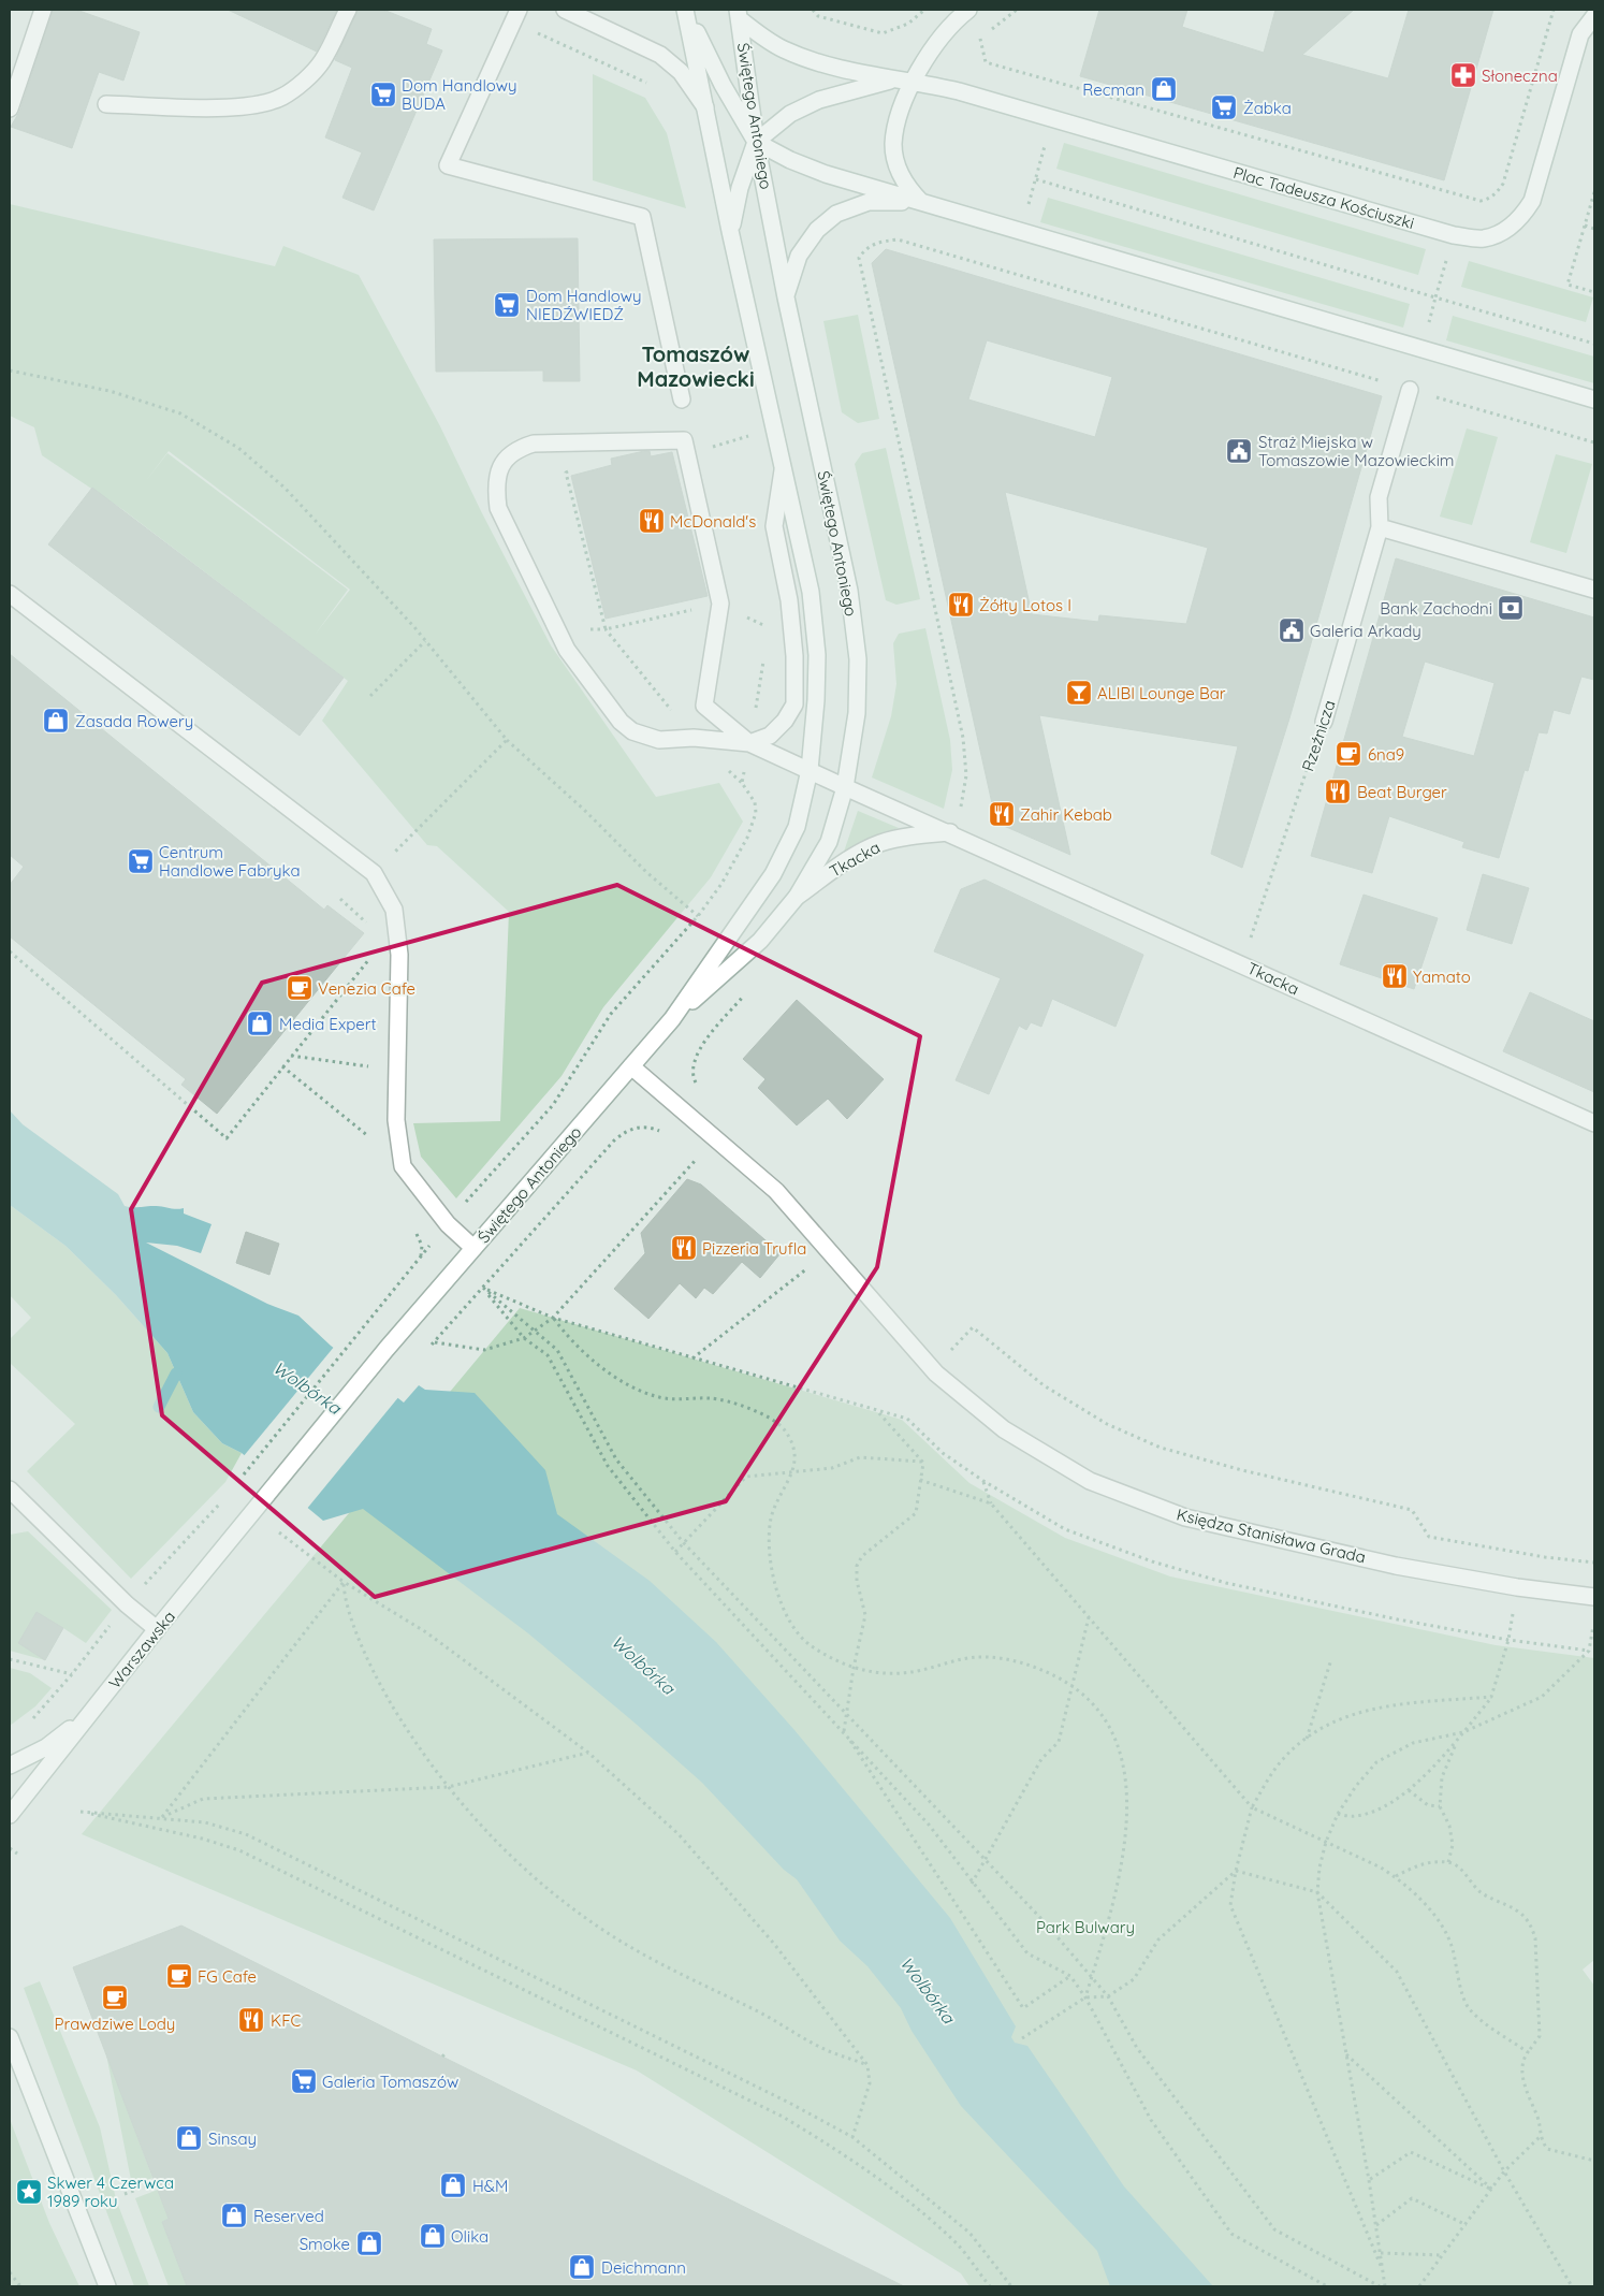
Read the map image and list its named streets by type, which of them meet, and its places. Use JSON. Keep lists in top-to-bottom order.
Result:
{
  "streets": {
    "street": [
      "Świętego Antoniego",
      "Plac Tadeusza Kościuszki",
      "Rzeźnicza",
      "Tkacka",
      "Księdza Stanisława Grada",
      "Warszawska"
    ]
  },
  "crossings": [
    ["Świętego Antoniego", "Plac Tadeusza Kościuszki"],
    ["Świętego Antoniego", "Tkacka"],
    ["Świętego Antoniego", "Księdza Stanisława Grada"],
    ["Świętego Antoniego", "Warszawska"]
  ],
  "districts": ["Tomaszów Mazowiecki"],
  "water": ["Wolbórka"],
  "parks": ["Park Bulwary"],
  "places": {
    "pharmacy": ["Słoneczna"],
    "shop": [
      "Recman",
      "Zasada Rowery",
      "Media Expert",
      "Sinsay",
      "H&M",
      "Reserved",
      "Olika",
      "Smoke",
      "Deichmann"
    ],
    "supermarket": [
      "Dom Handlowy BUDA",
      "Żabka",
      "Dom Handlowy NIEDŹWIEDŹ",
      "Centrum Handlowe Fabryka",
      "Galeria Tomaszów"
    ],
    "public building": ["Straż Miejska w Tomaszowie Mazowieckim", "Galeria Arkady"],
    "restaurant": [
      "McDonald's",
      "Żółty Lotos I",
      "Beat Burger",
      "Zahir Kebab",
      "Yamato",
      "Pizzeria Trufla",
      "KFC"
    ],
    "bank": ["Bank Zachodni"],
    "bar": ["ALIBI Lounge Bar"],
    "cafe": [
      "6na9",
      "Venezia Cafe",
      "FG Cafe",
      "Prawdziwe Lody"
    ],
    "place": ["Skwer 4 Czerwca 1989 roku"]
  }
}
